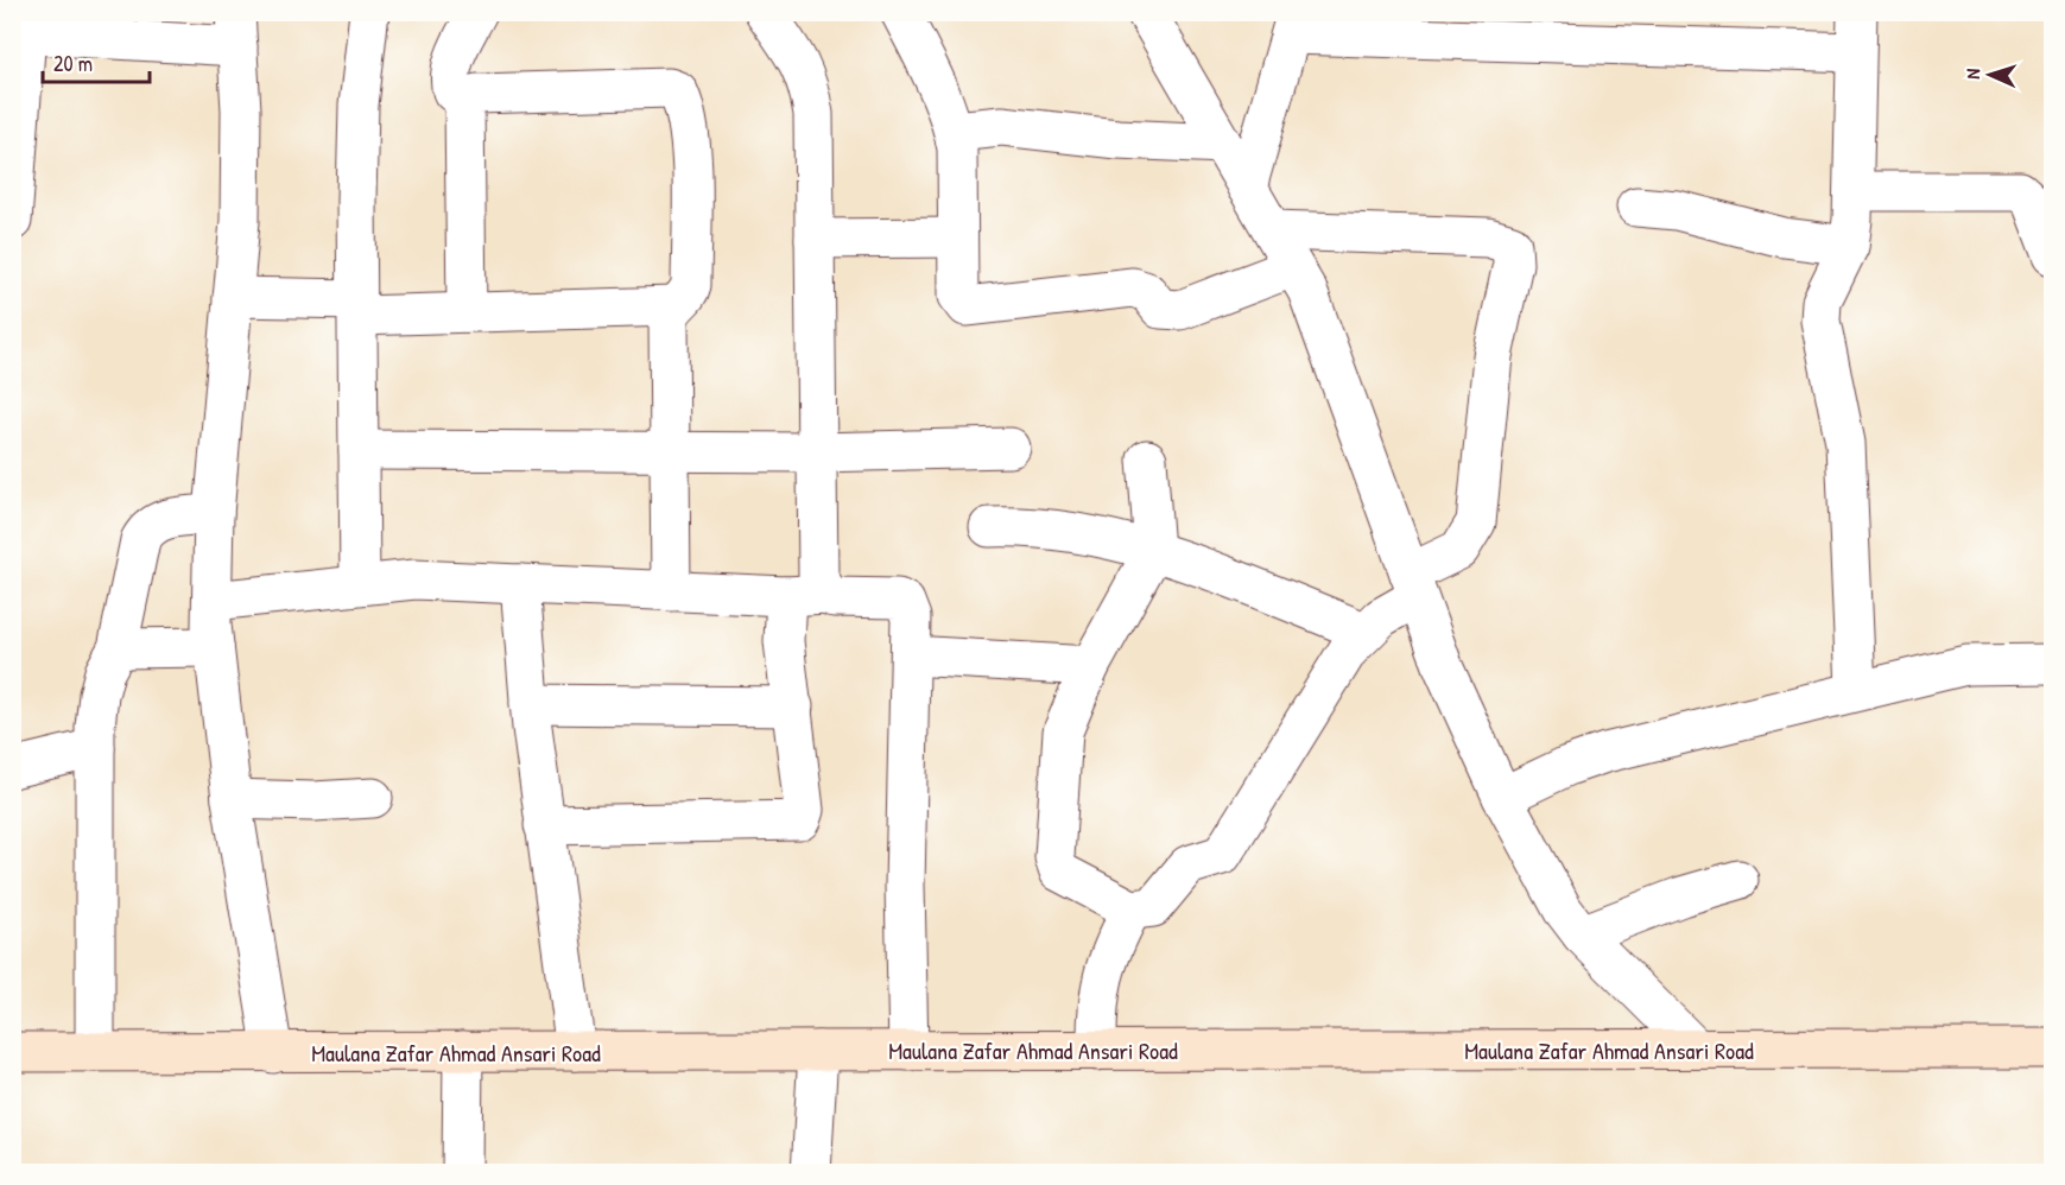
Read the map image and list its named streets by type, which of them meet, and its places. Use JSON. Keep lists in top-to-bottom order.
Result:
{
  "streets": {
    "street": ["Maulana Zafar Ahmad Ansari Road"]
  },
  "scale_bar": "20 m",
  "north": "left"
}
